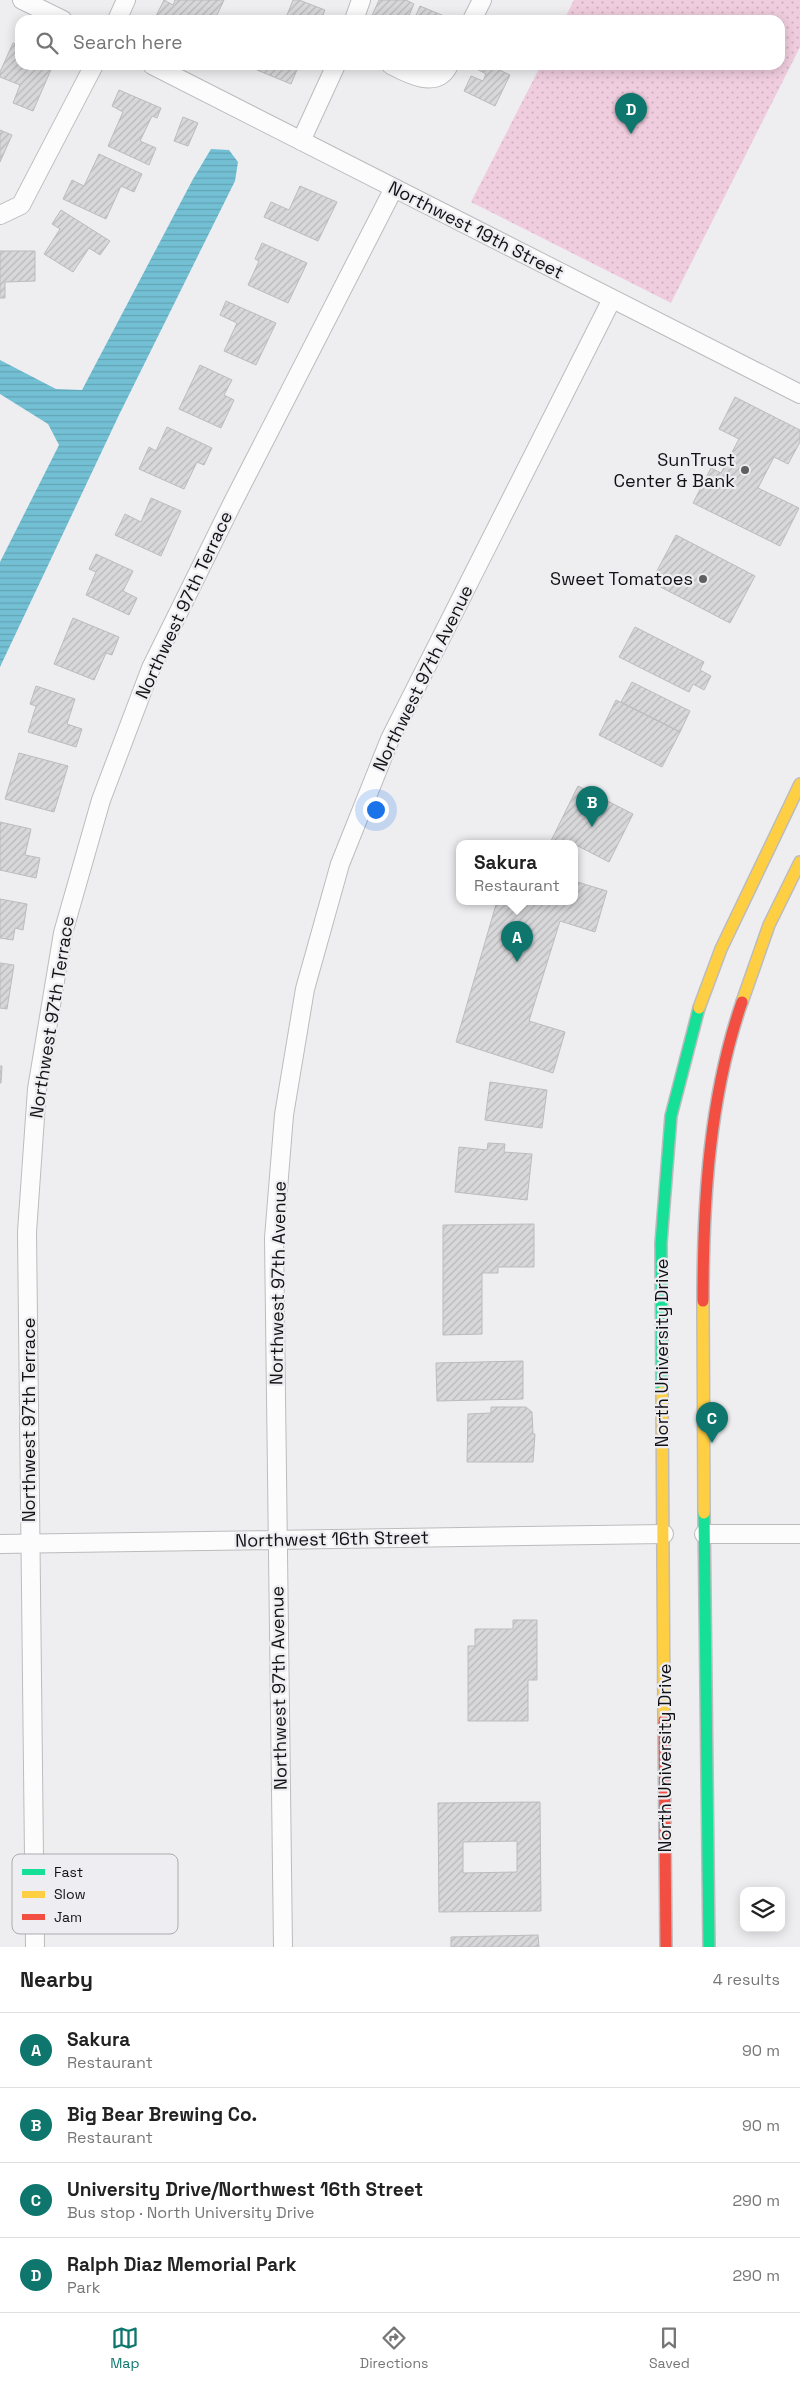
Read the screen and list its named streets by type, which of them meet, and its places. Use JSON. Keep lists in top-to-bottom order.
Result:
{
  "streets": {
    "main road": ["North University Drive"],
    "street": [
      "Northwest 19th Street",
      "Northwest 97th Terrace",
      "Northwest 97th Avenue",
      "Northwest 16th Street"
    ]
  },
  "crossings": [
    ["Northwest 19th Street", "Northwest 97th Terrace"],
    ["Northwest 19th Street", "Northwest 97th Avenue"],
    ["Northwest 97th Terrace", "Northwest 16th Street"],
    ["Northwest 97th Avenue", "Northwest 16th Street"],
    ["North University Drive", "Northwest 16th Street"]
  ],
  "places": ["SunTrust Center & Bank", "Sweet Tomatoes"],
  "legend": ["Fast", "Slow", "Jam"],
  "page": {
    "search": "Search here",
    "pins": [
      "D",
      "B",
      "A",
      "C"
    ],
    "popup": ["Sakura", "Restaurant"],
    "heading": ["Nearby", "4 results"],
    "list": [
      {
        "mark": "A",
        "name": "Sakura",
        "note": "Restaurant",
        "value": "90 m"
      },
      {
        "mark": "B",
        "name": "Big Bear Brewing Co.",
        "note": "Restaurant",
        "value": "90 m"
      },
      {
        "mark": "C",
        "name": "University Drive/Northwest 16th Street",
        "note": "Bus stop · North University Drive",
        "value": "290 m"
      },
      {
        "mark": "D",
        "name": "Ralph Diaz Memorial Park",
        "note": "Park",
        "value": "290 m"
      }
    ],
    "nav": ["Map", "Directions", "Saved"]
  }
}
